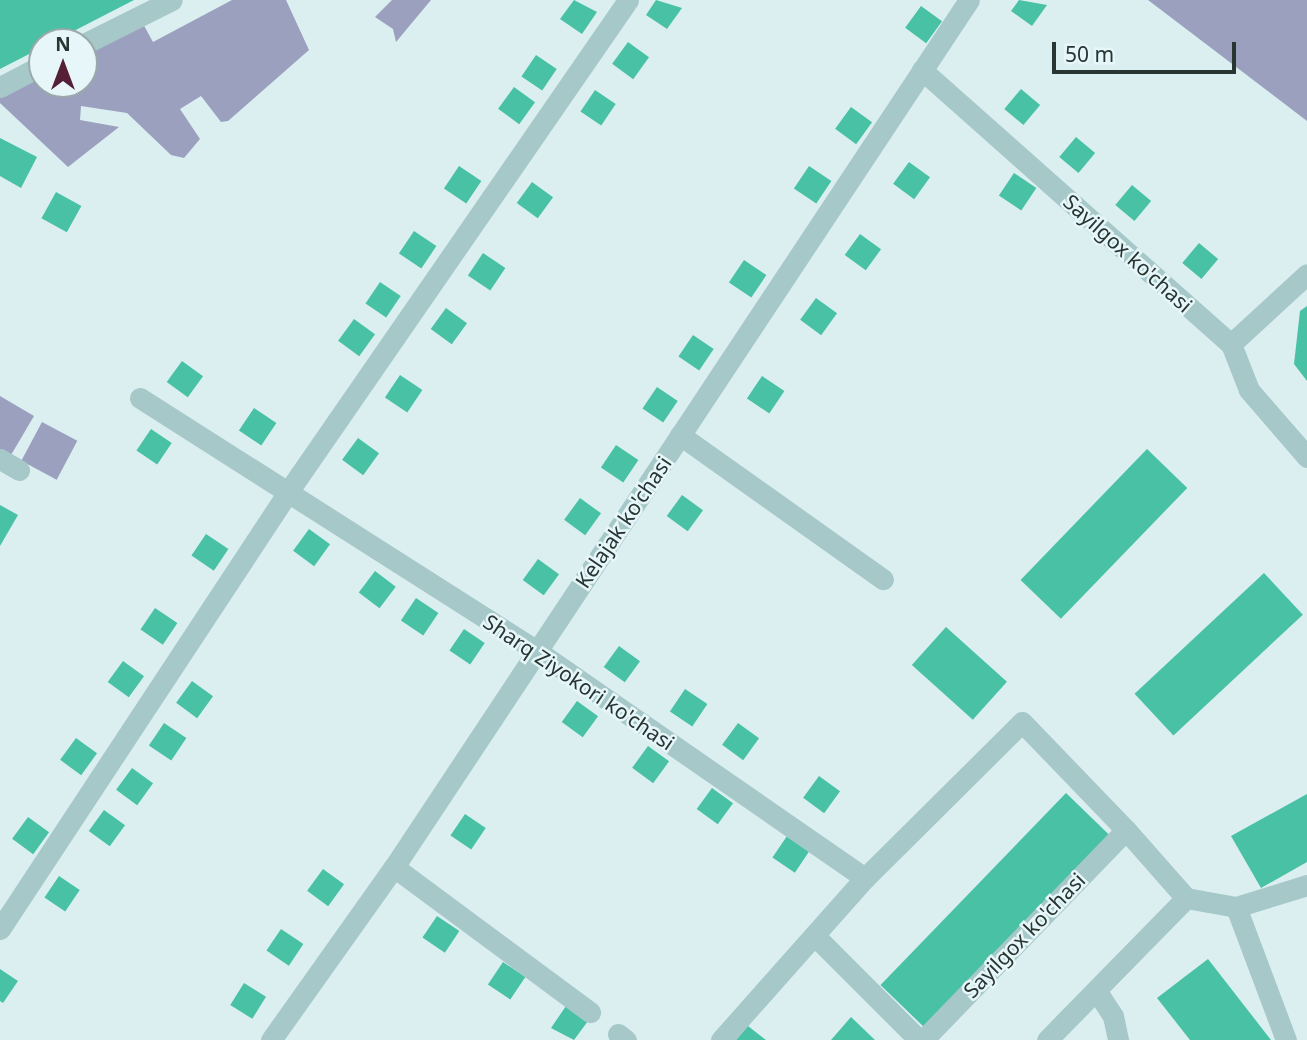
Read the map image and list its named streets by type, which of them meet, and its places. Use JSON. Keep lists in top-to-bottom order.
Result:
{
  "streets": {
    "street": ["Sayilgox ko'chasi", "Kelajak ko'chasi", "Sharq Ziyokori ko'chasi"]
  },
  "crossings": [
    ["Sayilgox ko'chasi", "Kelajak ko'chasi"],
    ["Kelajak ko'chasi", "Sharq Ziyokori ko'chasi"]
  ],
  "scale_bar": "50 m",
  "north": "top"
}
